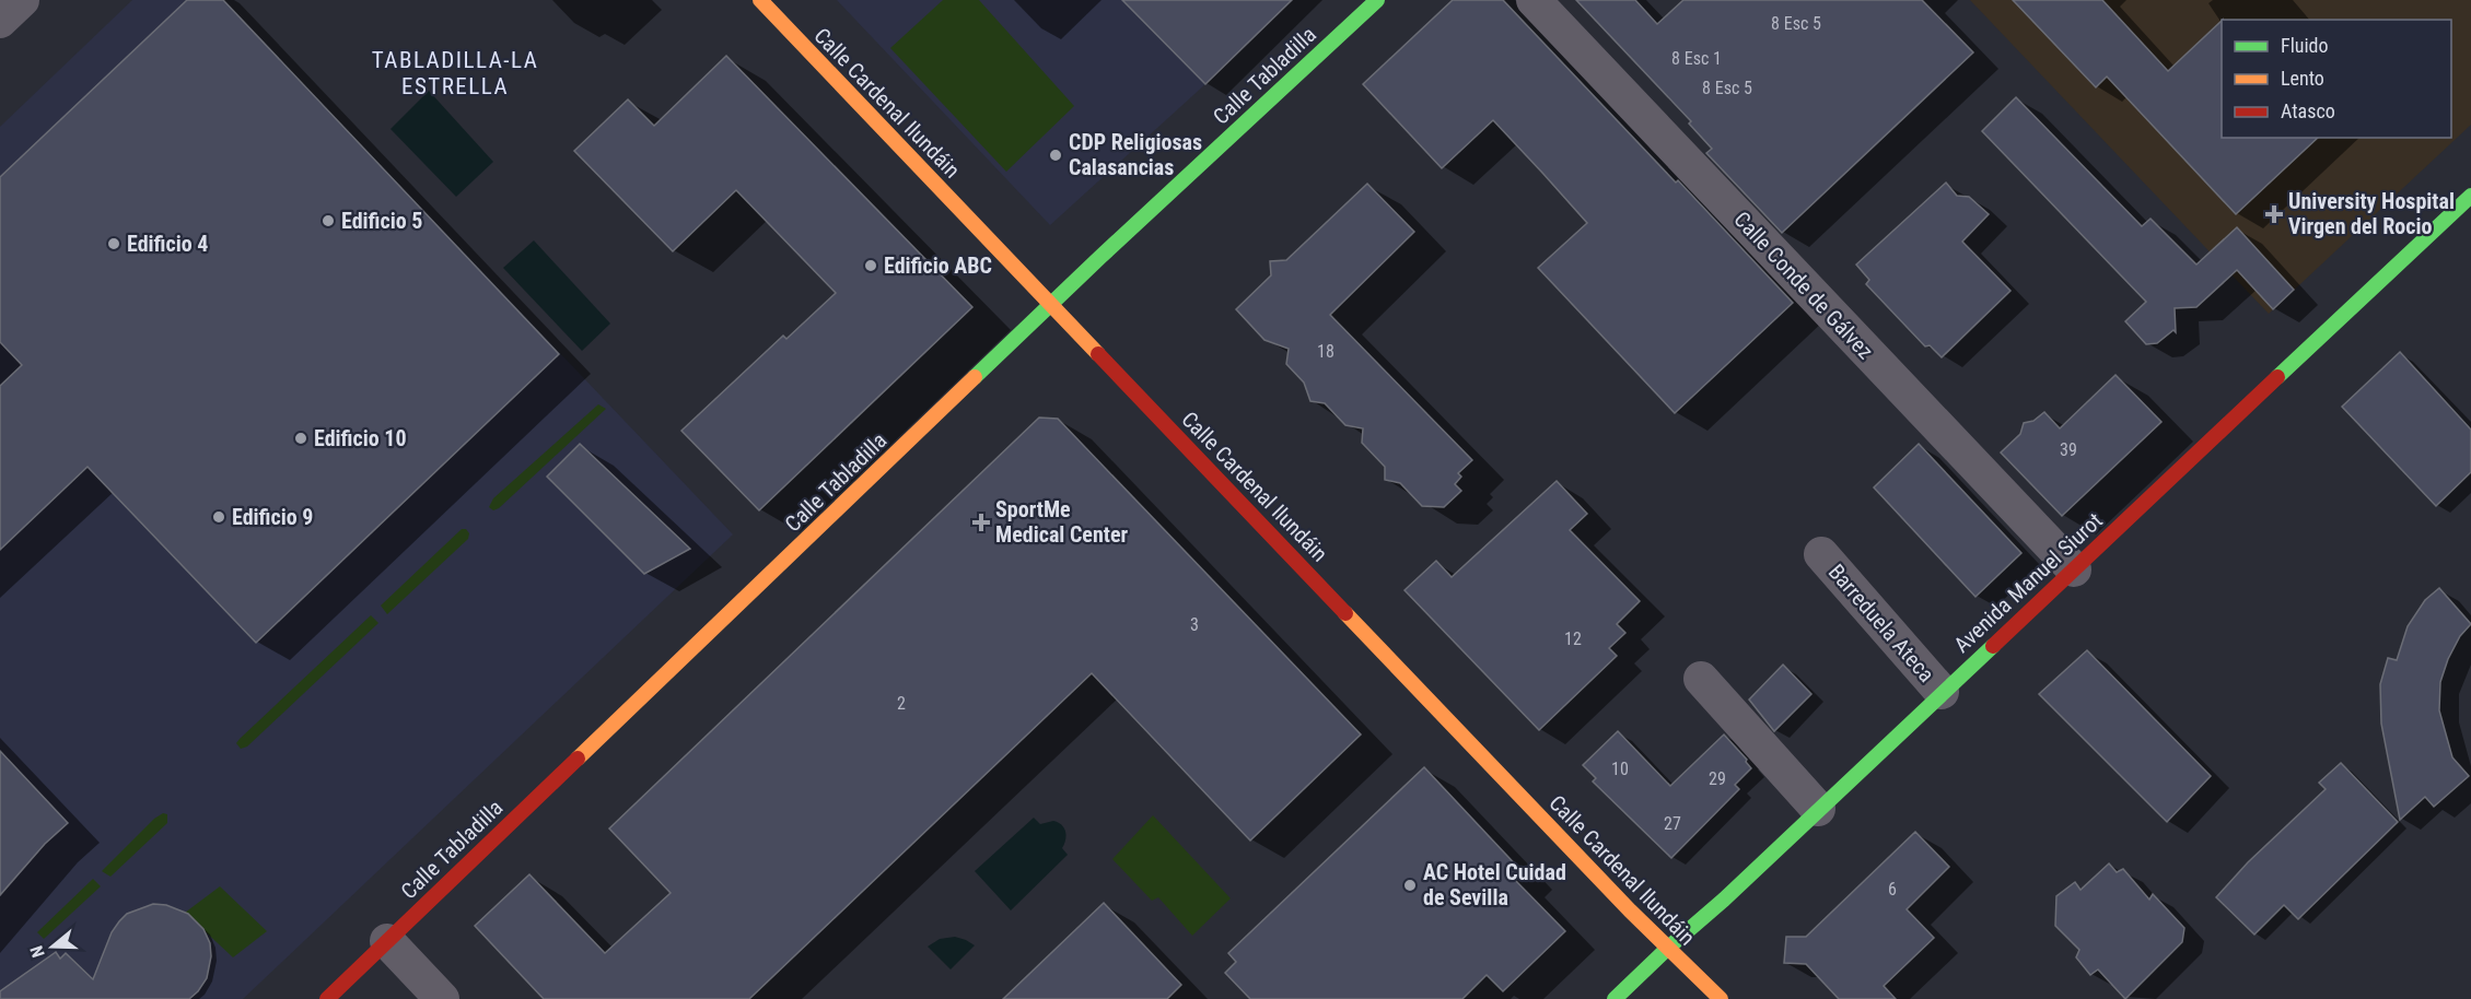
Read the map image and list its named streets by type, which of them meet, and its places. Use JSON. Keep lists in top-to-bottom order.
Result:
{
  "streets": {
    "main road": ["Calle Tabladilla", "Calle Cardenal Ilundáin", "Avenida Manuel Siurot"],
    "street": ["Calle Conde de Gálvez", "Barreduela Ateca"]
  },
  "crossings": [
    ["Calle Tabladilla", "Calle Cardenal Ilundáin"],
    ["Calle Cardenal Ilundáin", "Avenida Manuel Siurot"],
    ["Calle Conde de Gálvez", "Avenida Manuel Siurot"],
    ["Avenida Manuel Siurot", "Barreduela Ateca"]
  ],
  "districts": ["TABLADILLA-LA ESTRELLA"],
  "places": {
    "other": [
      "CDP Religiosas Calasancias",
      "Edificio 5",
      "Edificio 4",
      "Edificio ABC",
      "Edificio 10",
      "Edificio 9",
      "AC Hotel Cuidad de Sevilla"
    ],
    "health": ["University Hospital Virgen del Rocio", "SportMe Medical Center"]
  },
  "house_numbers": [
    "8 Esc 5",
    "8 Esc 1",
    "8 Esc 5",
    "18",
    "39",
    "3",
    "12",
    "2",
    "10",
    "29",
    "27",
    "6"
  ],
  "legend": ["Fluido", "Lento", "Atasco"],
  "north": "left"
}
